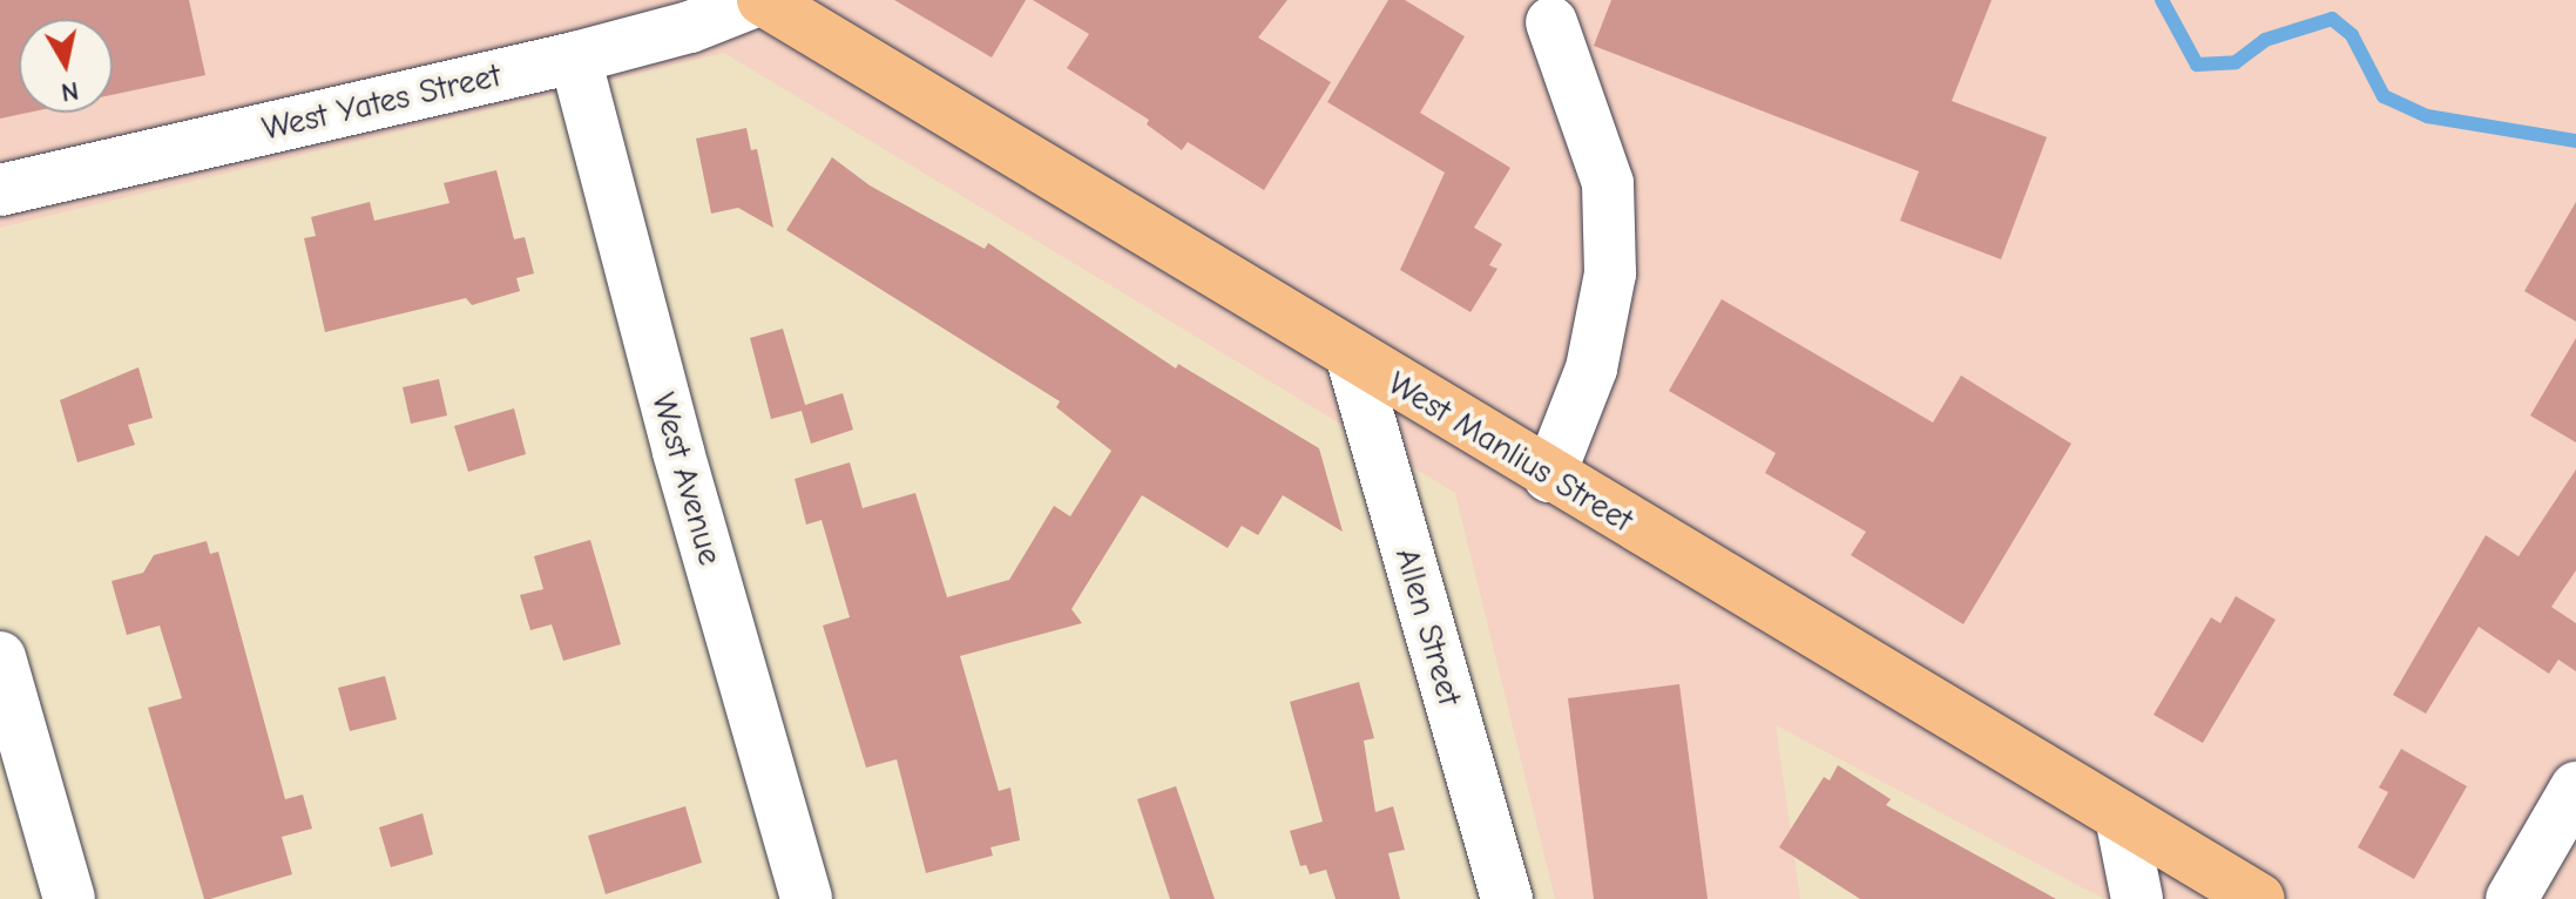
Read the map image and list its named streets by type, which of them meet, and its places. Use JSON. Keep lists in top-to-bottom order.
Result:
{
  "streets": {
    "main road": ["West Manlius Street"],
    "street": ["West Yates Street", "West Avenue", "Allen Street"]
  },
  "crossings": [
    ["West Yates Street", "West Manlius Street"],
    ["West Yates Street", "West Avenue"],
    ["West Manlius Street", "Allen Street"]
  ],
  "north": "bottom"
}
